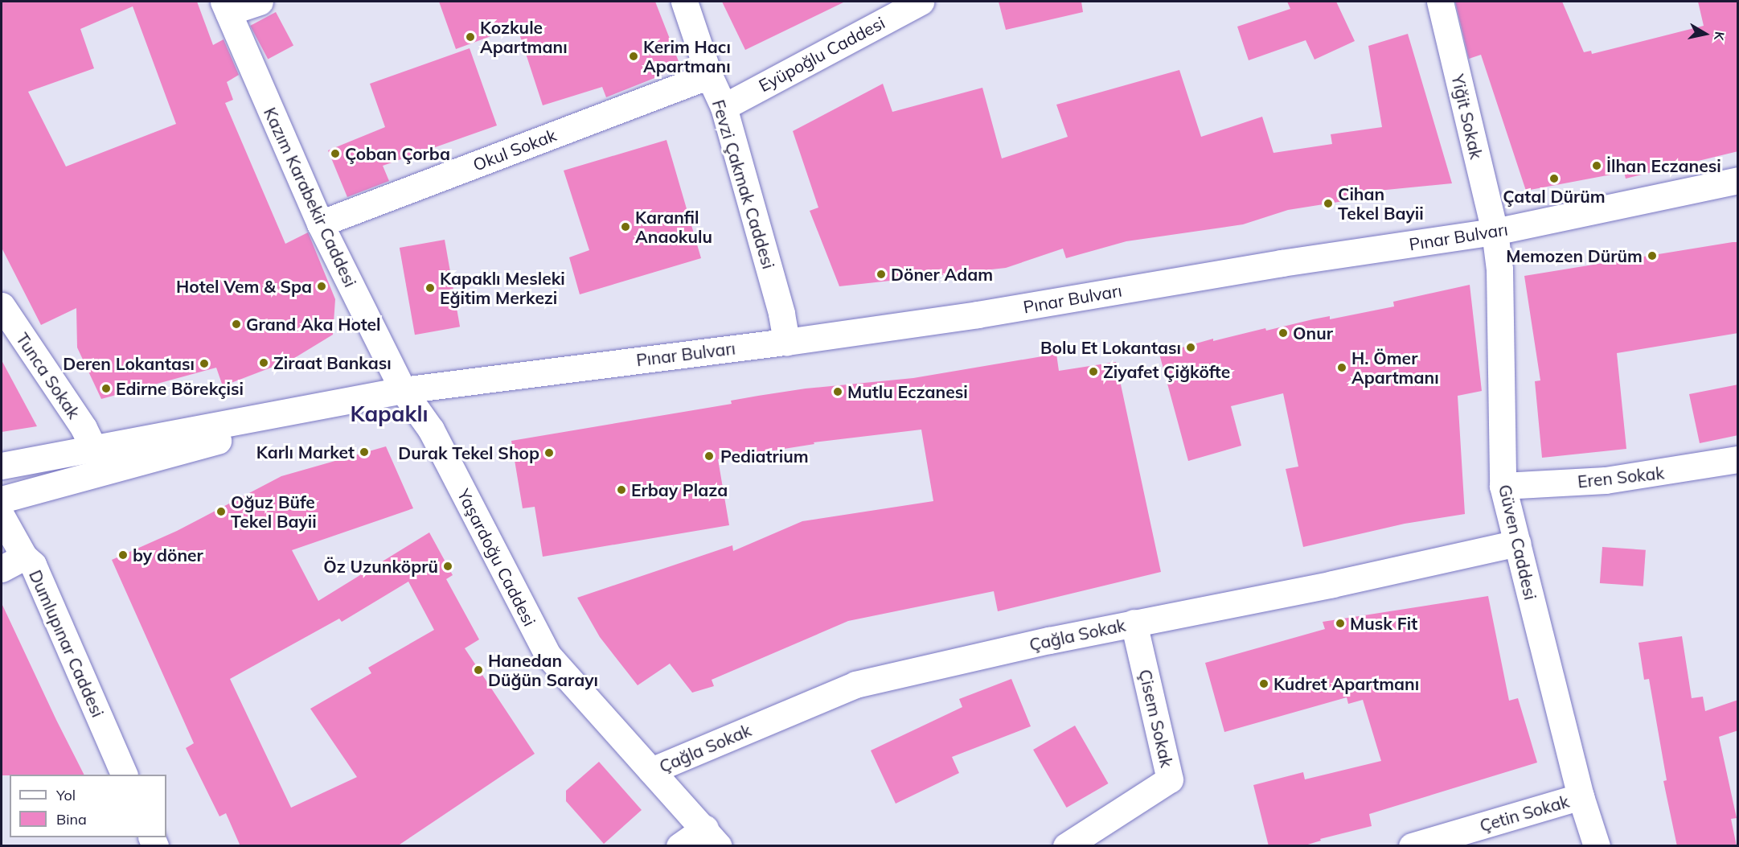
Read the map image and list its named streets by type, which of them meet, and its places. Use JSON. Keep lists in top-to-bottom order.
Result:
{
  "streets": {
    "street": [
      "Eyüpoğlu Caddesi",
      "Yiğit Sokak",
      "Okul Sokak",
      "Fevzi Çakmak Caddesi",
      "Kazım Karabekir Caddesi",
      "Pınar Bulvarı",
      "Tunca Sokak",
      "Eren Sokak",
      "Güven Caddesi",
      "Yaşardoğu Caddesi",
      "Çağla Sokak",
      "Dumlupınar Caddesi",
      "Çisem Sokak",
      "Çetin Sokak"
    ]
  },
  "crossings": [
    ["Eyüpoğlu Caddesi", "Fevzi Çakmak Caddesi"],
    ["Yiğit Sokak", "Pınar Bulvarı"],
    ["Yiğit Sokak", "Güven Caddesi"],
    ["Okul Sokak", "Fevzi Çakmak Caddesi"],
    ["Okul Sokak", "Kazım Karabekir Caddesi"],
    ["Fevzi Çakmak Caddesi", "Pınar Bulvarı"],
    ["Kazım Karabekir Caddesi", "Pınar Bulvarı"],
    ["Kazım Karabekir Caddesi", "Yaşardoğu Caddesi"],
    ["Pınar Bulvarı", "Güven Caddesi"],
    ["Pınar Bulvarı", "Yaşardoğu Caddesi"],
    ["Eren Sokak", "Güven Caddesi"],
    ["Güven Caddesi", "Çağla Sokak"],
    ["Güven Caddesi", "Çetin Sokak"],
    ["Yaşardoğu Caddesi", "Çağla Sokak"],
    ["Çağla Sokak", "Çisem Sokak"]
  ],
  "districts": ["Kapaklı"],
  "places": [
    "Kozkule Apartmanı",
    "Kerim Hacı Apartmanı",
    "Çoban Çorba",
    "İlhan Eczanesi",
    "Çatal Dürüm",
    "Cihan Tekel Bayii",
    "Karanfil Anaokulu",
    "Memozen Dürüm",
    "Döner Adam",
    "Hotel Vem & Spa",
    "Kapaklı Mesleki Eğitim Merkezi",
    "Grand Aka Hotel",
    "Onur",
    "Bolu Et Lokantası",
    "Ziraat Bankası",
    "Deren Lokantası",
    "H. Ömer Apartmanı",
    "Ziyafet Çiğköfte",
    "Edirne Börekçisi",
    "Mutlu Eczanesi",
    "Karlı Market",
    "Durak Tekel Shop",
    "Pediatrium",
    "Erbay Plaza",
    "Oğuz Büfe Tekel Bayii",
    "by döner",
    "Öz Uzunköprü",
    "Musk Fit",
    "Hanedan Düğün Sarayı",
    "Kudret Apartmanı"
  ],
  "legend": ["Yol", "Bina"],
  "north": "right"
}
